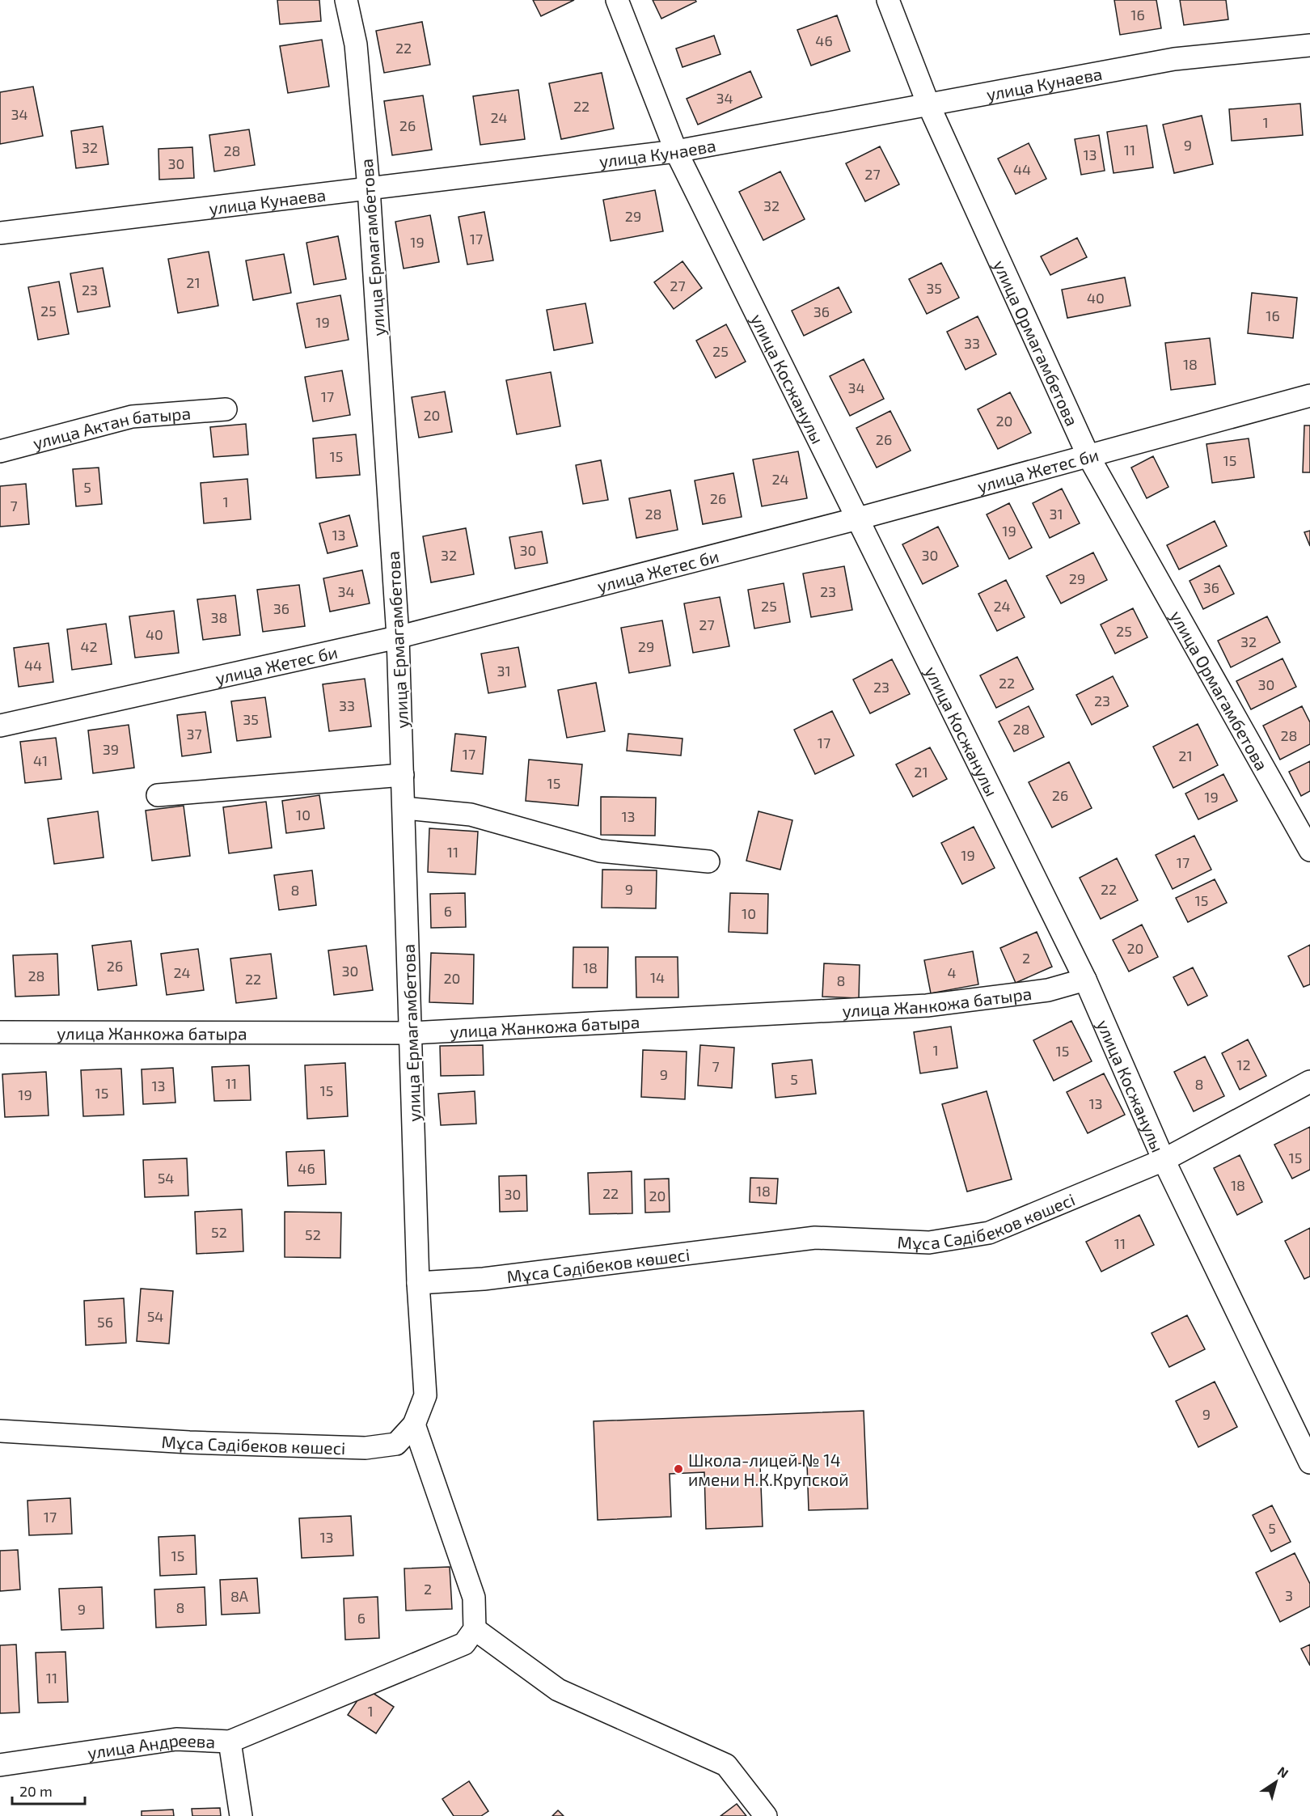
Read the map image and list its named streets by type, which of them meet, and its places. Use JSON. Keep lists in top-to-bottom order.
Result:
{
  "streets": {
    "street": [
      "улица Кунаева",
      "улица Ермагамбетова",
      "улица Ормагамбетова",
      "улица Косжанулы",
      "улица Актан батыра",
      "улица Жетес би",
      "улица Жанкожа батыра",
      "Мұса Сәдібеков көшесі",
      "улица Андреева"
    ]
  },
  "crossings": [
    ["улица Кунаева", "улица Ермагамбетова"],
    ["улица Кунаева", "улица Ормагамбетова"],
    ["улица Кунаева", "улица Косжанулы"],
    ["улица Ермагамбетова", "улица Жетес би"],
    ["улица Ермагамбетова", "улица Жанкожа батыра"],
    ["улица Ермагамбетова", "Мұса Сәдібеков көшесі"],
    ["улица Ормагамбетова", "улица Жетес би"],
    ["улица Косжанулы", "улица Жетес би"],
    ["улица Косжанулы", "улица Жанкожа батыра"],
    ["улица Косжанулы", "Мұса Сәдібеков көшесі"]
  ],
  "places": ["Школа-лицей № 14 имени Н.К.Крупской"],
  "house_numbers": [
    "16",
    "46",
    "22",
    "34",
    "22",
    "34",
    "24",
    "1",
    "26",
    "9",
    "32",
    "11",
    "28",
    "13",
    "30",
    "44",
    "27",
    "32",
    "29",
    "17",
    "19",
    "21",
    "27",
    "35",
    "23",
    "40",
    "25",
    "36",
    "16",
    "19",
    "33",
    "25",
    "18",
    "34",
    "17",
    "20",
    "20",
    "26",
    "15",
    "15",
    "24",
    "5",
    "26",
    "1",
    "7",
    "28",
    "31",
    "19",
    "13",
    "30",
    "32",
    "30",
    "29",
    "36",
    "34",
    "23",
    "25",
    "24",
    "36",
    "38",
    "27",
    "25",
    "40",
    "32",
    "42",
    "29",
    "44",
    "31",
    "22",
    "30",
    "23",
    "23",
    "33",
    "35",
    "28",
    "37",
    "28",
    "17",
    "39",
    "17",
    "21",
    "41",
    "21",
    "15",
    "26",
    "19",
    "10",
    "13",
    "11",
    "19",
    "17",
    "9",
    "22",
    "8",
    "15",
    "6",
    "10",
    "20",
    "2",
    "26",
    "18",
    "30",
    "24",
    "4",
    "28",
    "14",
    "20",
    "22",
    "8",
    "1",
    "15",
    "12",
    "7",
    "9",
    "5",
    "11",
    "8",
    "13",
    "15",
    "15",
    "19",
    "13",
    "15",
    "46",
    "54",
    "18",
    "18",
    "22",
    "30",
    "20",
    "52",
    "52",
    "11",
    "54",
    "56",
    "9",
    "17",
    "5",
    "13",
    "15",
    "2",
    "3",
    "8А",
    "8",
    "9",
    "6",
    "11",
    "1"
  ],
  "scale_bar": "20 m",
  "north": "top right"
}
